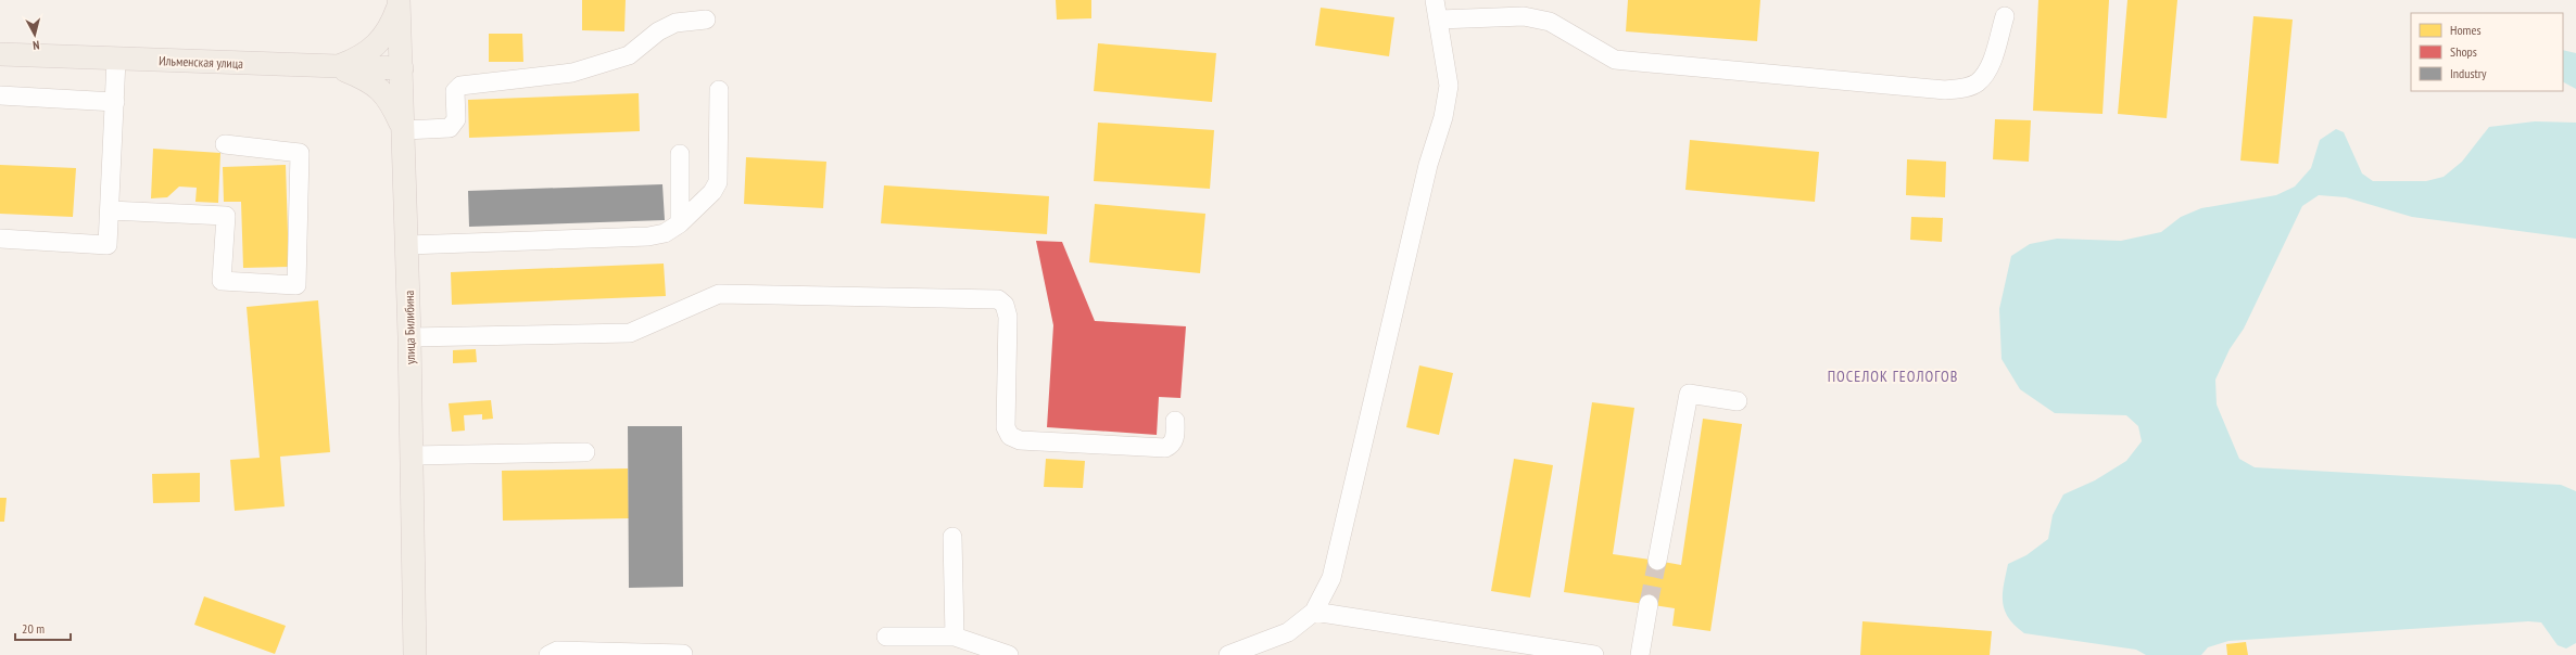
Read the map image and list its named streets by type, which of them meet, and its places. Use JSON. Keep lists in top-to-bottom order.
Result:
{
  "streets": {
    "main road": ["Ильменская улица", "улица Билибина"]
  },
  "crossings": [
    ["Ильменская улица", "улица Билибина"]
  ],
  "districts": ["ПОСЕЛОК ГЕОЛОГОВ"],
  "legend": ["Homes", "Shops", "Industry"],
  "scale_bar": "20 m",
  "north": "bottom"
}
